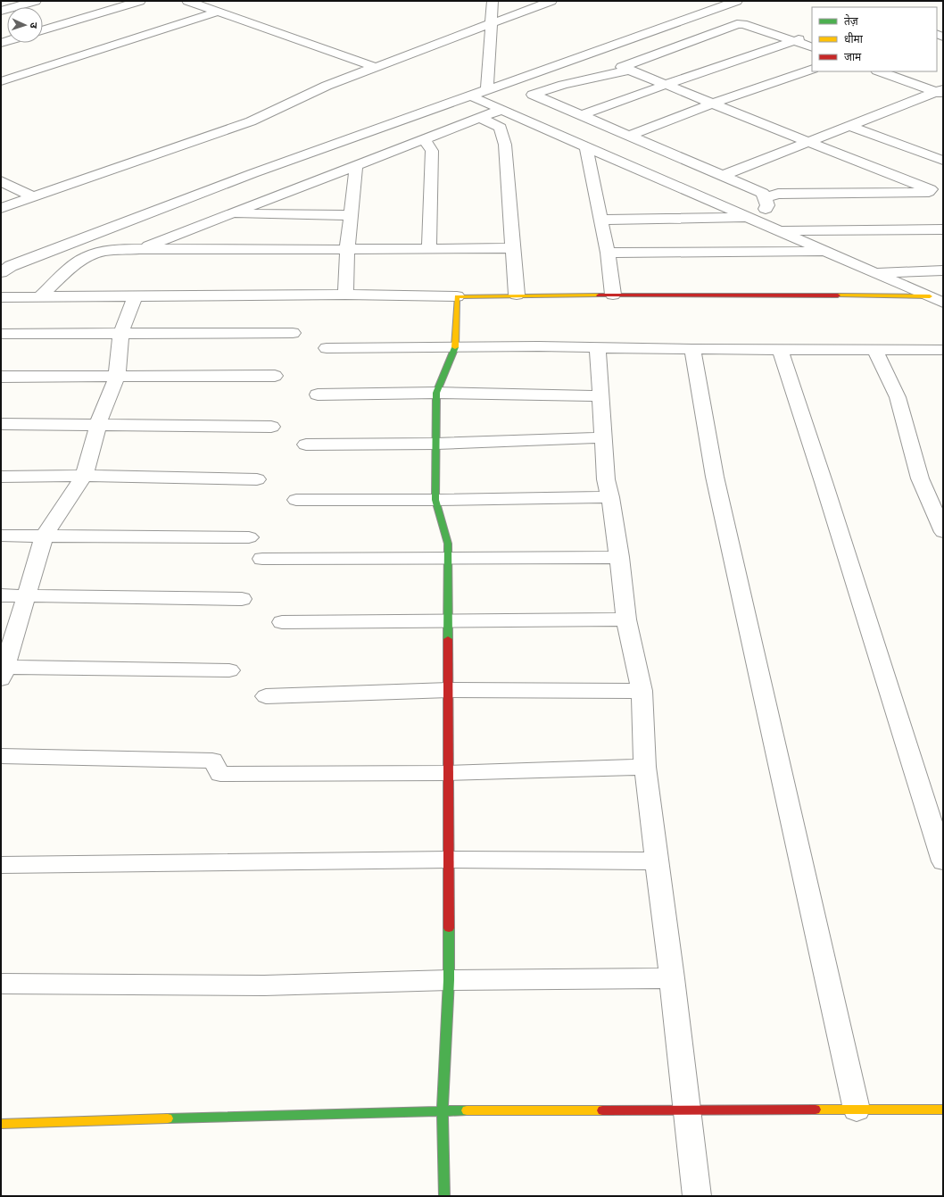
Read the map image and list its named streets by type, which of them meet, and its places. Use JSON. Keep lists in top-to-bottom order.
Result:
{
  "legend": ["तेज़", "धीमा", "जाम"],
  "north": "right"
}
